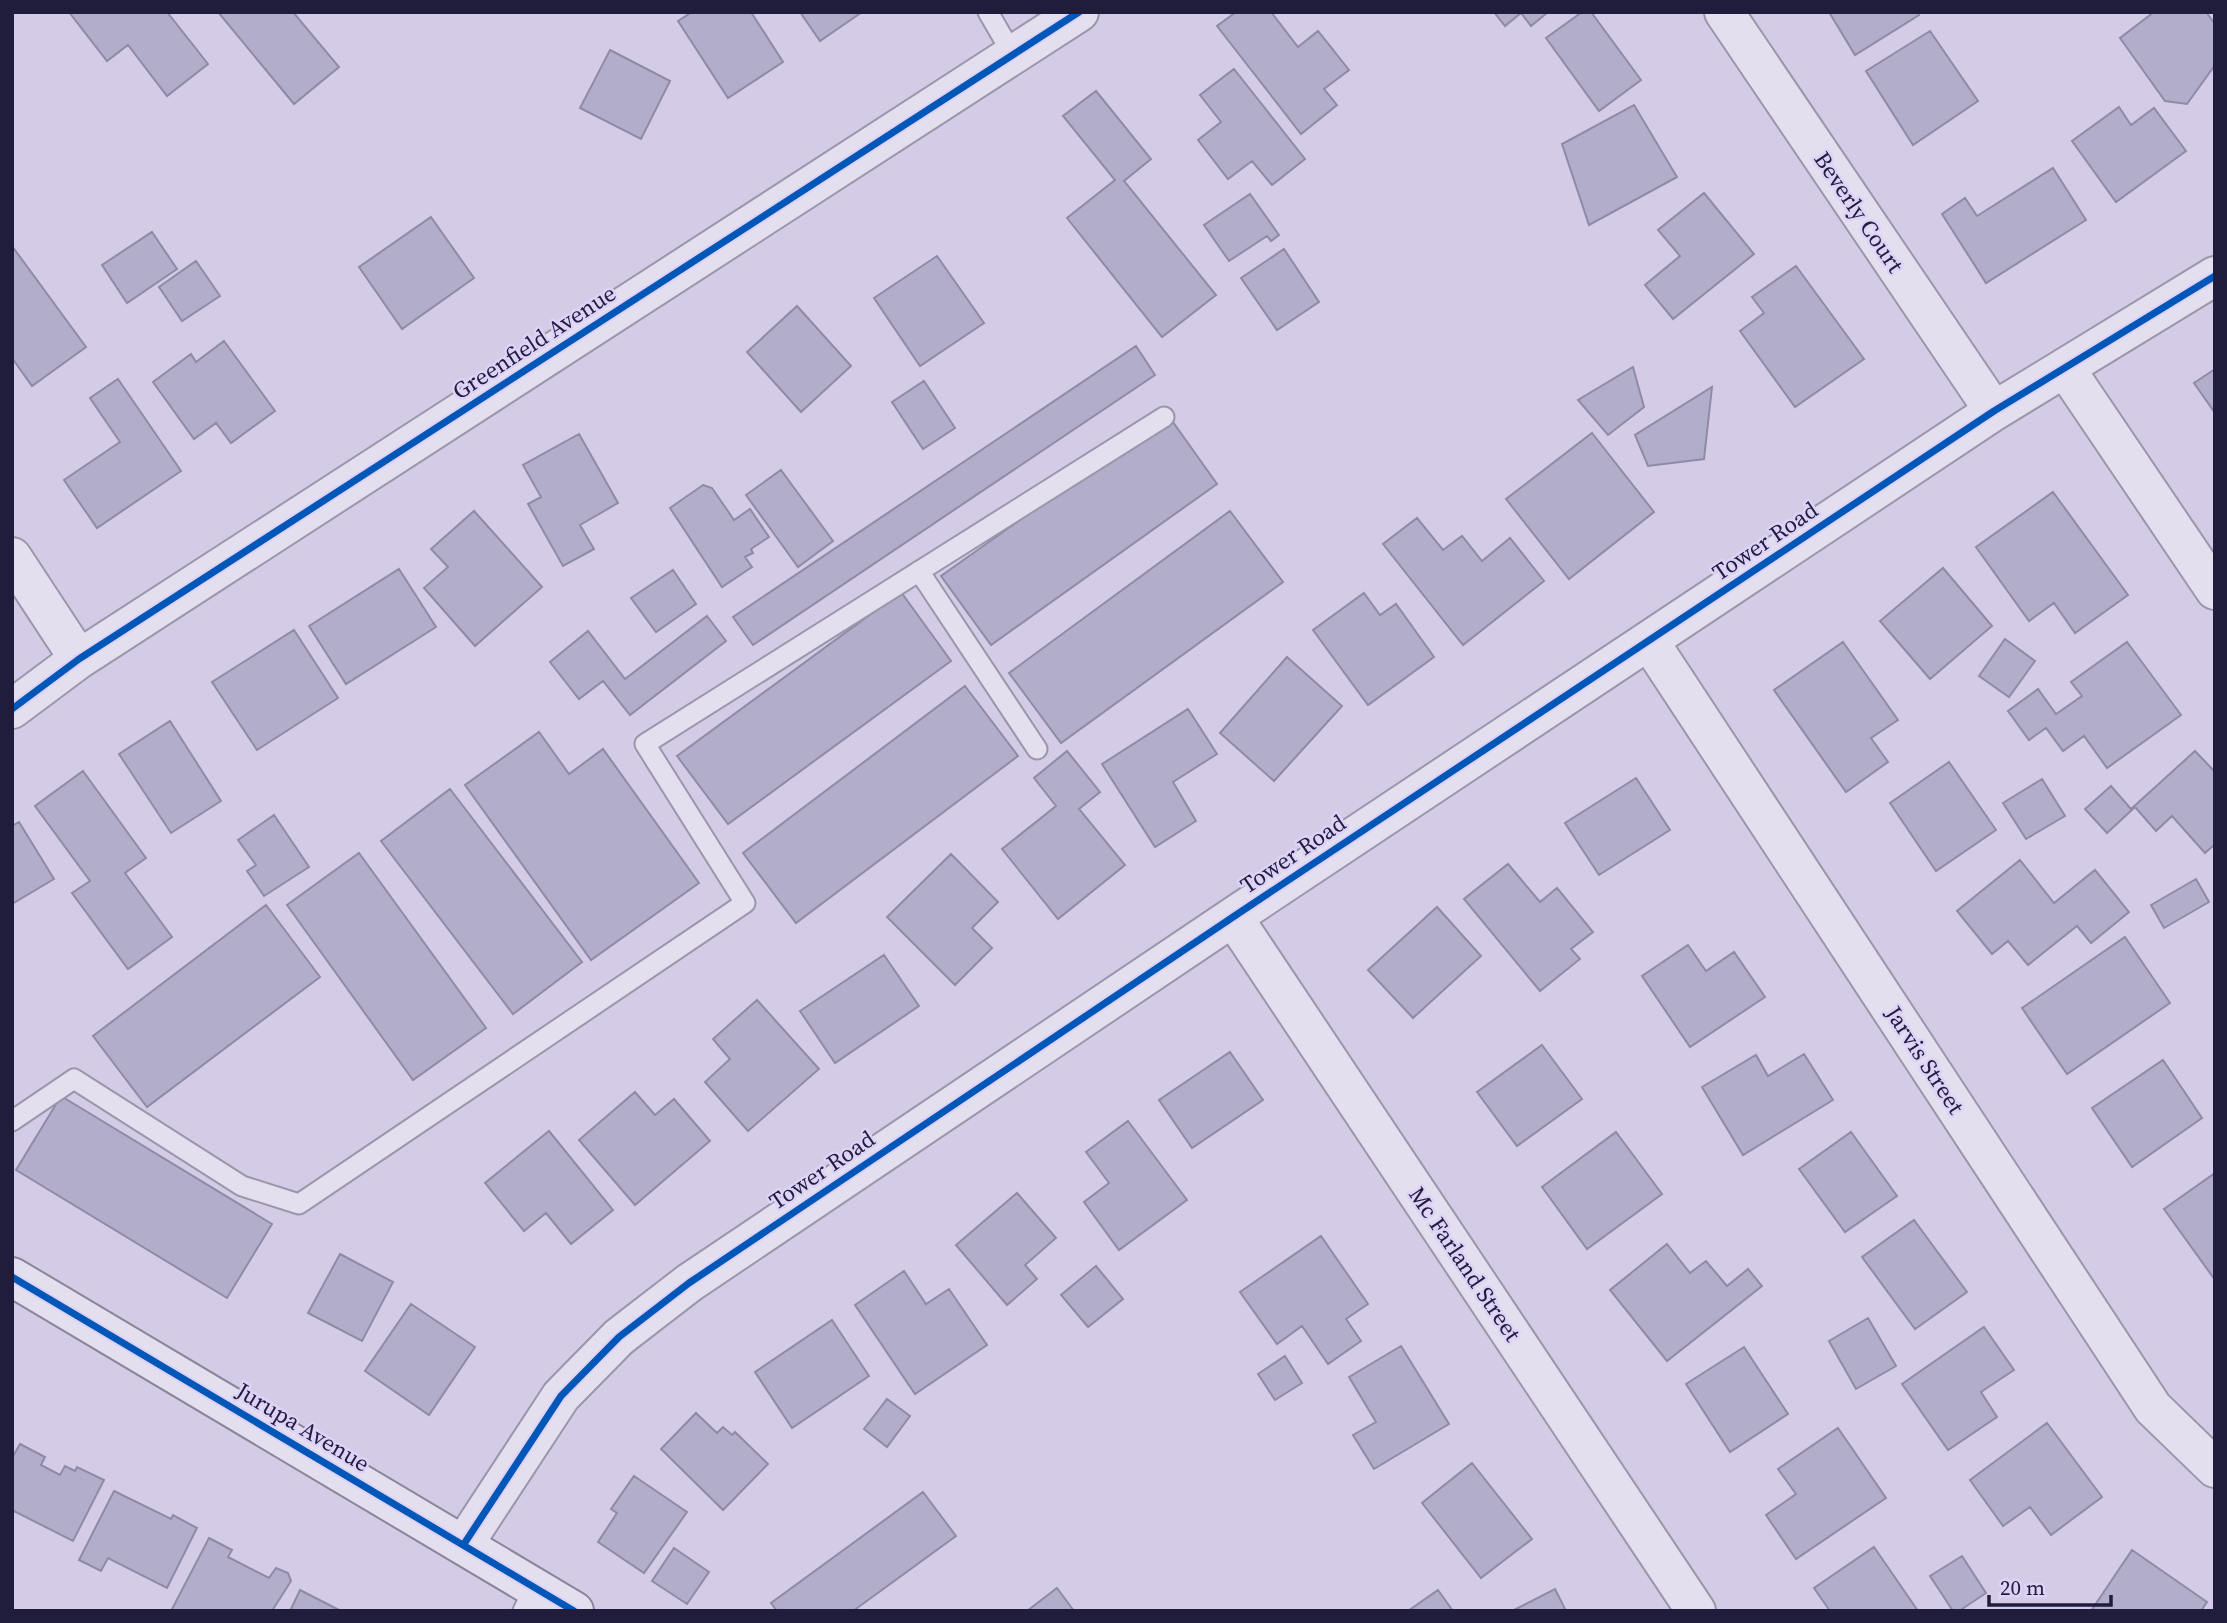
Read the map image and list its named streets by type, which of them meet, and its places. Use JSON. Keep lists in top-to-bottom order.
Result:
{
  "streets": {
    "street": [
      "Beverly Court",
      "Greenfield Avenue",
      "Tower Road",
      "Jarvis Street",
      "Mc Farland Street",
      "Jurupa Avenue"
    ]
  },
  "crossings": [
    ["Beverly Court", "Tower Road"],
    ["Tower Road", "Jarvis Street"],
    ["Tower Road", "Mc Farland Street"],
    ["Tower Road", "Jurupa Avenue"]
  ],
  "scale_bar": "20 m"
}
